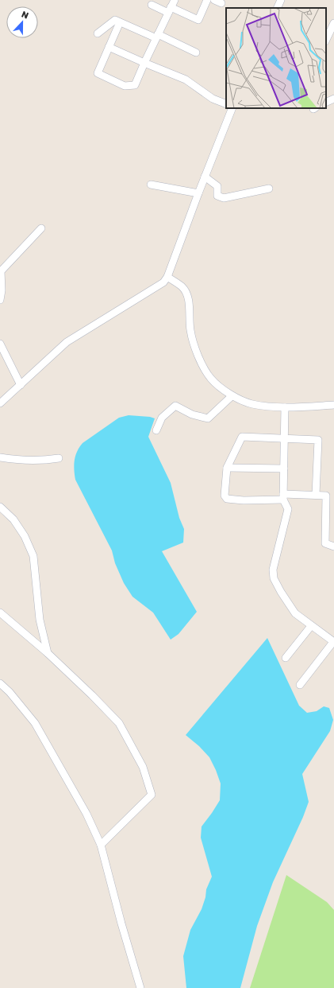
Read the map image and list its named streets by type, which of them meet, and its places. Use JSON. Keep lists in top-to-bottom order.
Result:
{
  "north": "top"
}
